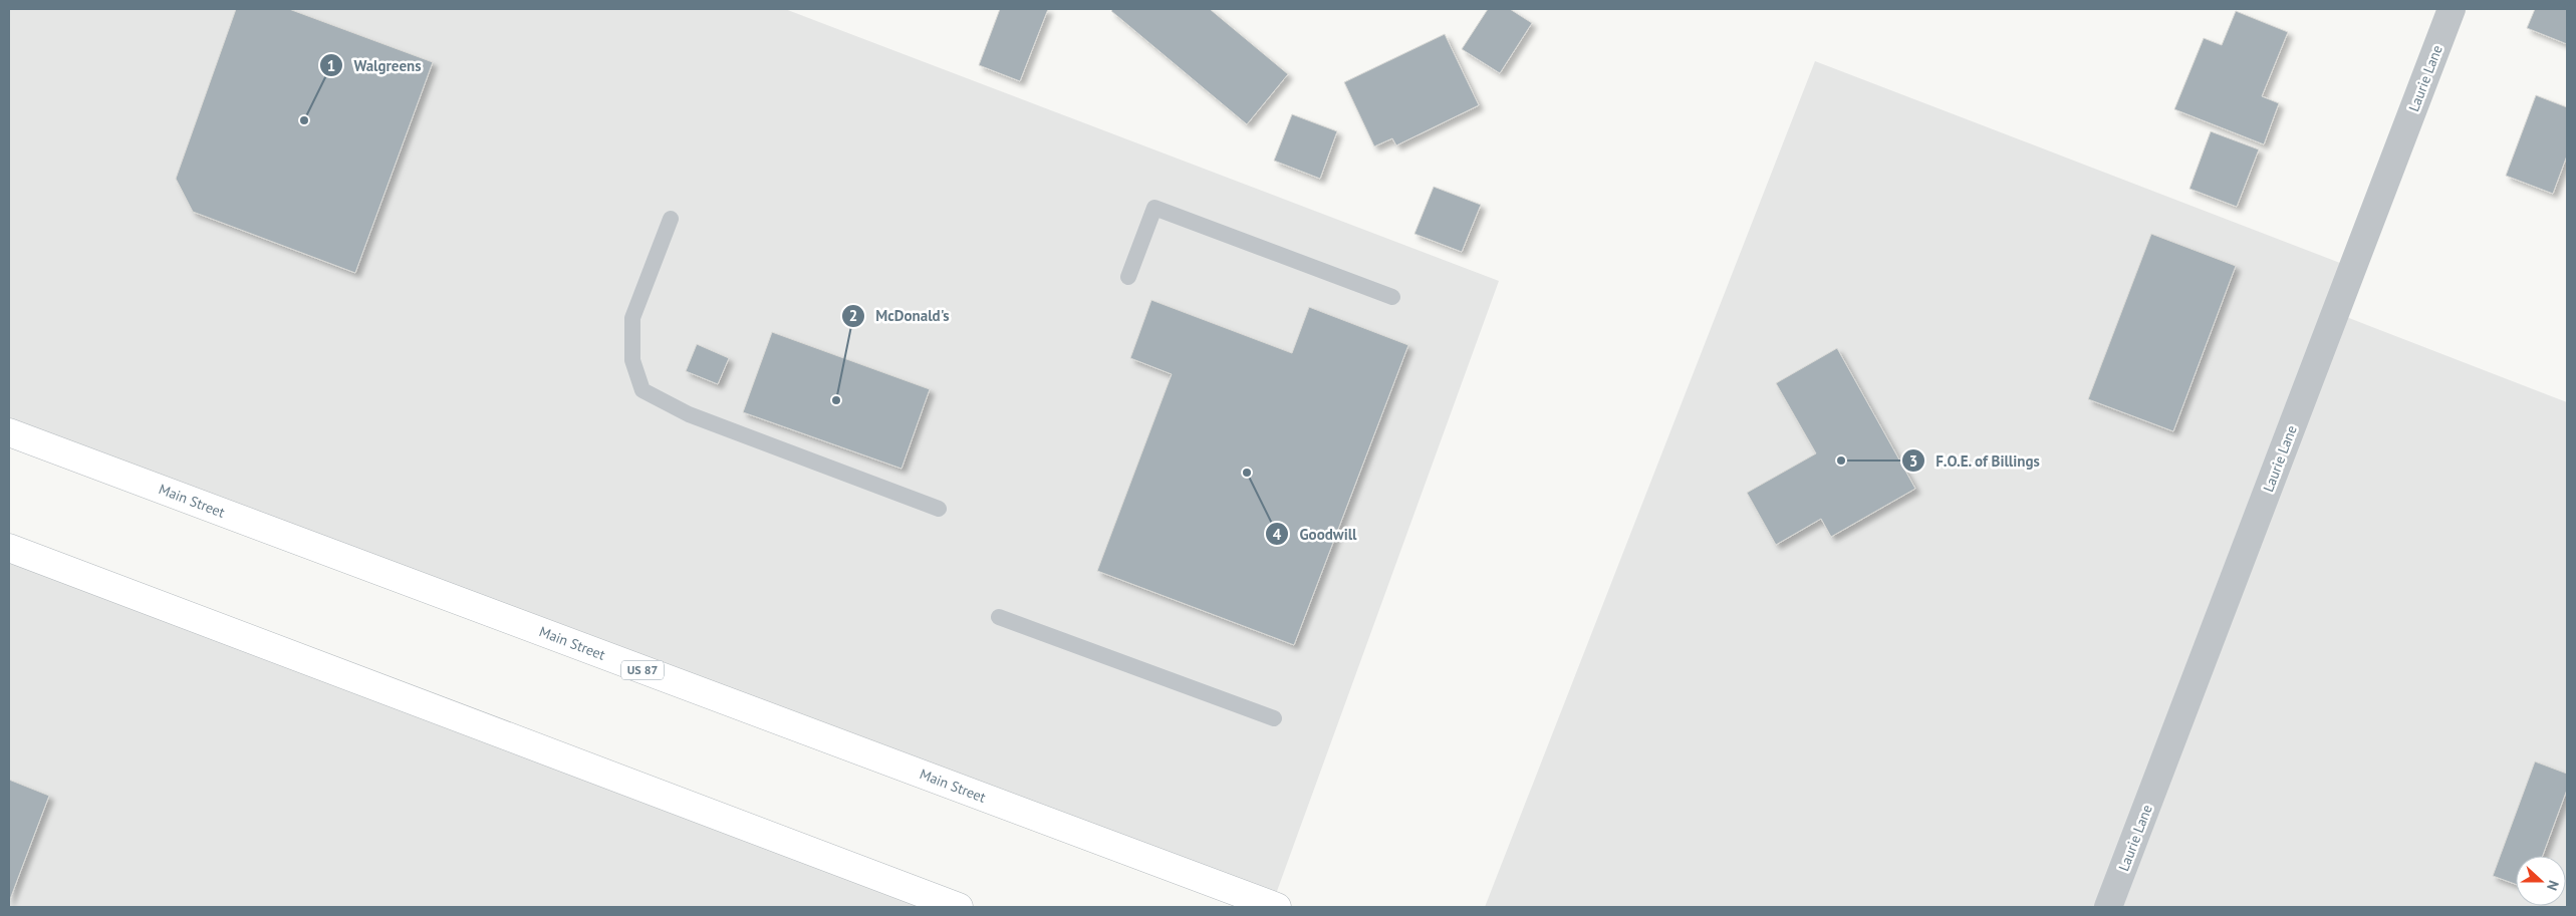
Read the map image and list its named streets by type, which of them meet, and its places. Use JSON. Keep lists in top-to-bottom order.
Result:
{
  "streets": {
    "main road": ["Main Street", "US 87"],
    "street": ["Laurie Lane"]
  },
  "places": [
    "Walgreens",
    "McDonald's",
    "F.O.E. of Billings",
    "Goodwill"
  ],
  "north": "right"
}
